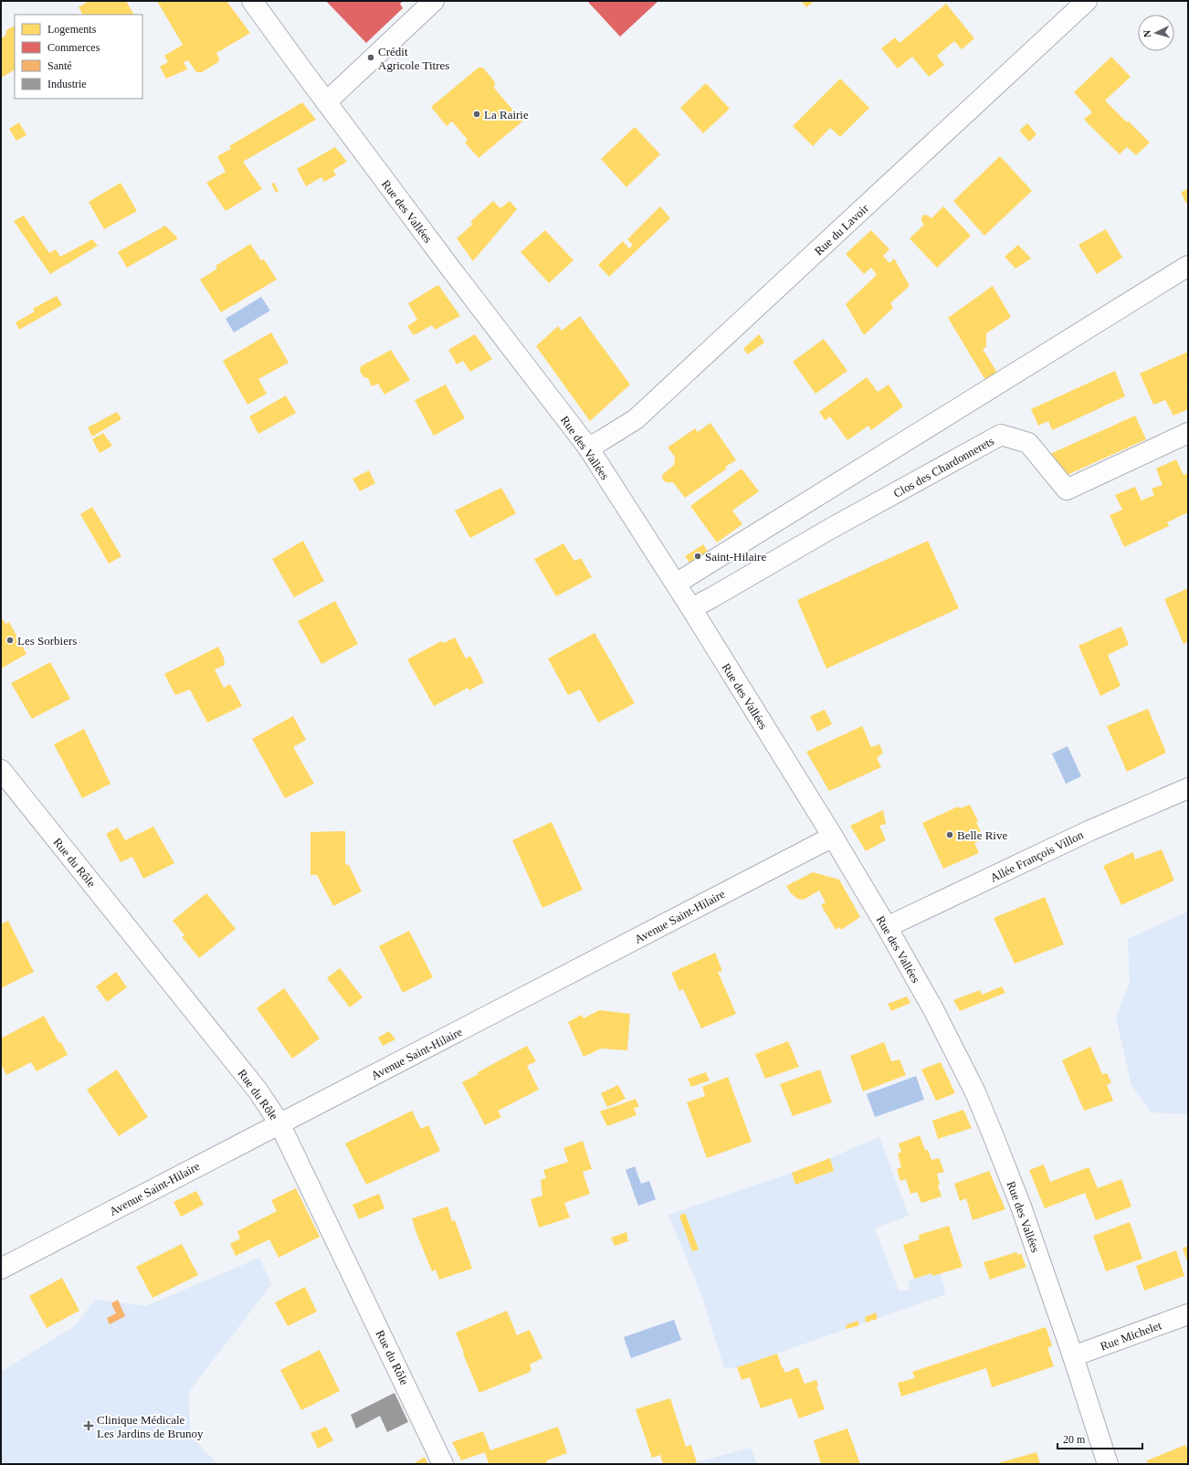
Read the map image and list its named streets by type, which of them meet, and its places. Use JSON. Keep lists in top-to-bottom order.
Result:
{
  "streets": {
    "street": [
      "Rue des Vallées",
      "Rue du Lavoir",
      "Clos des Chardonnerets",
      "Allée François Villon",
      "Rue du Rôle",
      "Avenue Saint-Hilaire",
      "Rue Michelet"
    ]
  },
  "crossings": [
    ["Rue des Vallées", "Rue du Lavoir"],
    ["Rue des Vallées", "Clos des Chardonnerets"],
    ["Rue des Vallées", "Allée François Villon"],
    ["Rue des Vallées", "Avenue Saint-Hilaire"],
    ["Rue des Vallées", "Rue Michelet"],
    ["Rue du Rôle", "Avenue Saint-Hilaire"]
  ],
  "places": {
    "other": [
      "Crédit Agricole Titres",
      "La Rairie",
      "Saint-Hilaire",
      "Les Sorbiers",
      "Belle Rive"
    ],
    "health": ["Clinique Médicale Les Jardins de Brunoy"]
  },
  "legend": [
    "Logements",
    "Commerces",
    "Santé",
    "Industrie"
  ],
  "scale_bar": "20 m",
  "north": "left"
}
